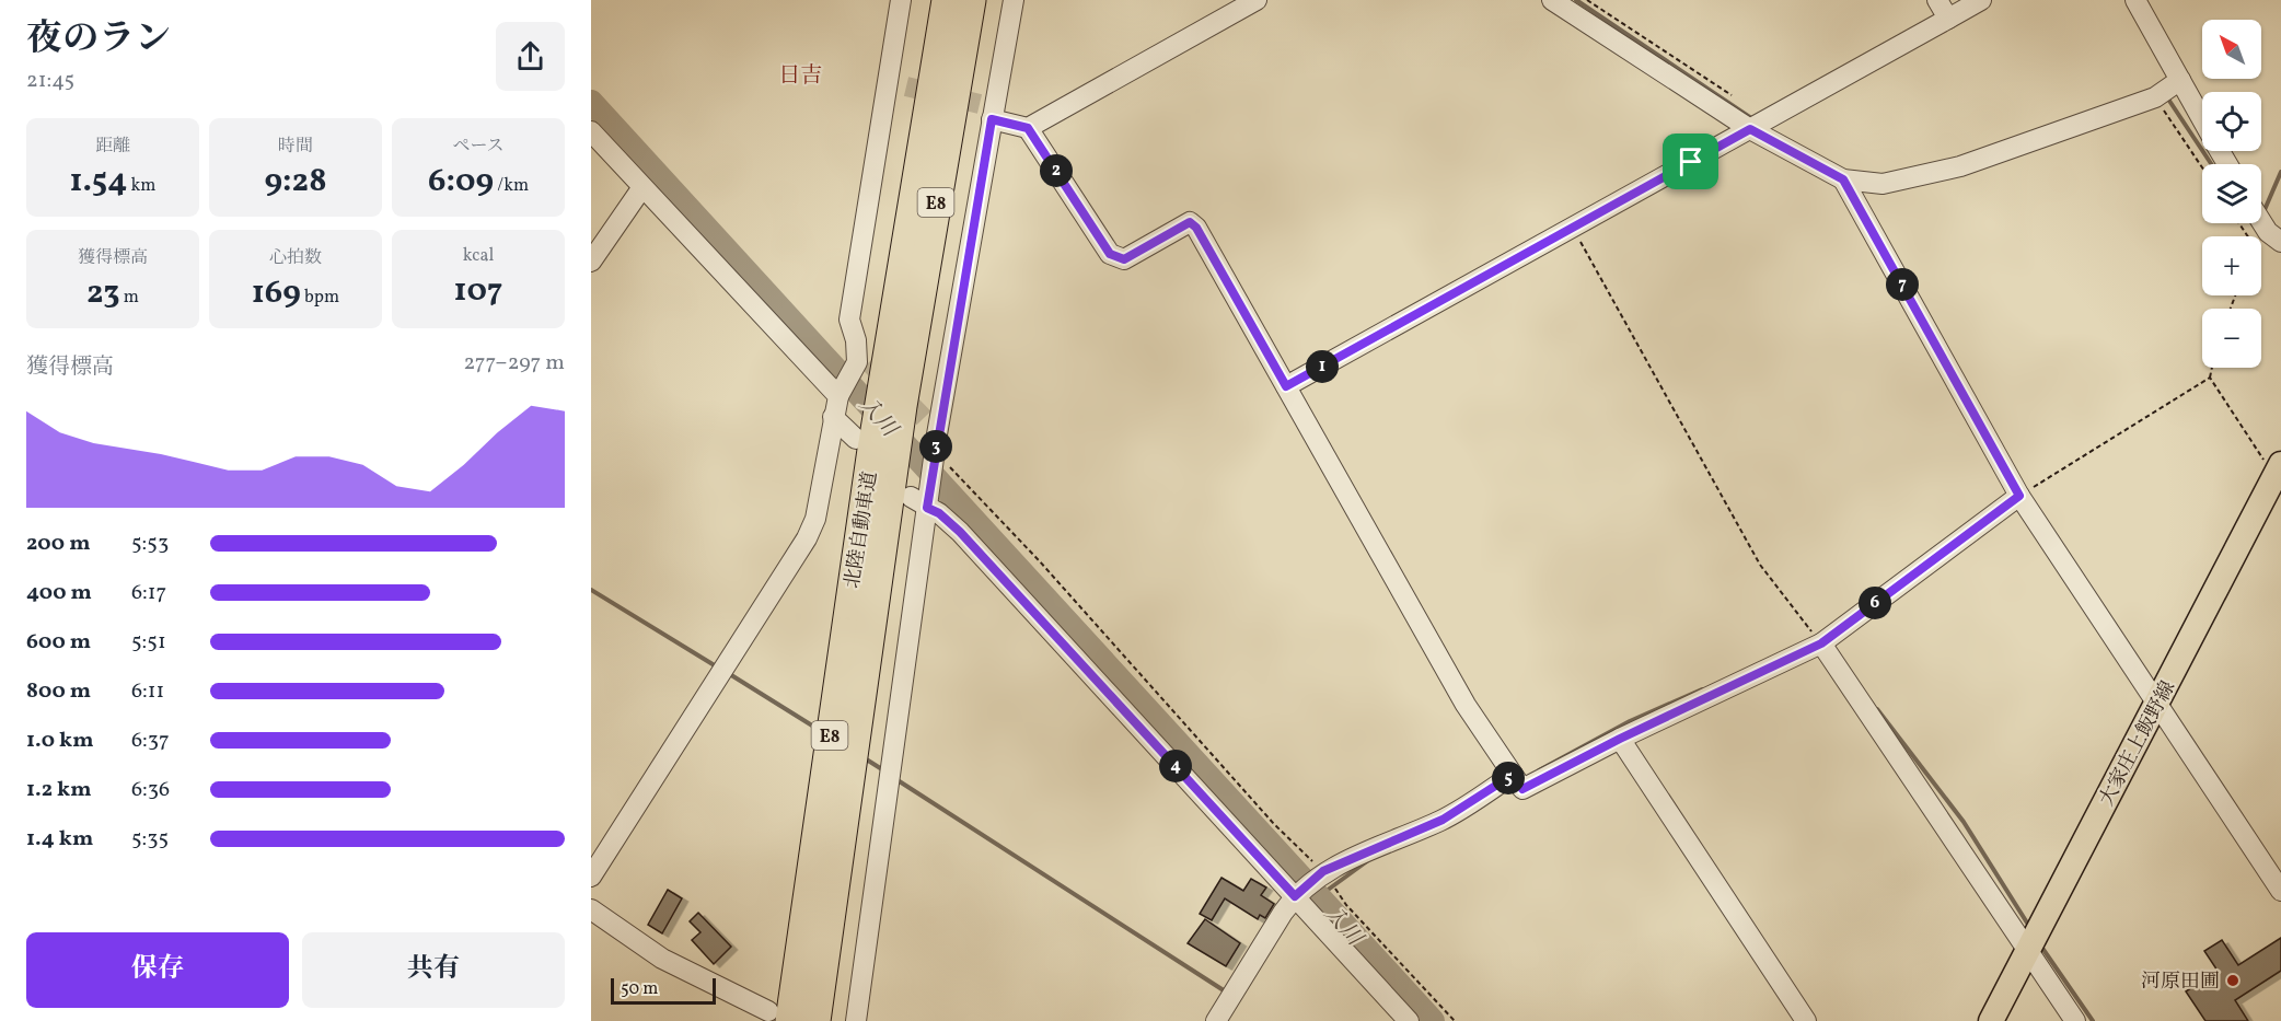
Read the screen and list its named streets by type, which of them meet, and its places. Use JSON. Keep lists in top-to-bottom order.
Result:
{
  "streets": {
    "highway": ["E8", "北陸自動車道"],
    "main road": ["大家庄上飯野線"]
  },
  "districts": ["日吉"],
  "water": ["入川"],
  "places": ["河原田圃"],
  "scale_bar": "50 m",
  "north": "top left",
  "page": {
    "heading": ["夜のラン", "21:45"],
    "map_buttons": ["+", "−"],
    "stats": [
      ["距離", "1.54 km"],
      ["時間", "9:28"],
      ["ペース", "6:09 /km"],
      ["獲得標高", "23 m"],
      ["心拍数", "169 bpm"],
      ["kcal", "107"]
    ],
    "pins": [
      "2",
      "7",
      "1",
      "3",
      "6",
      "4",
      "5"
    ],
    "chart": ["獲得標高", "277–297 m"],
    "list": [
      {
        "name": "200 m",
        "note": "5:53"
      },
      {
        "name": "400 m",
        "note": "6:17"
      },
      {
        "name": "600 m",
        "note": "5:51"
      },
      {
        "name": "800 m",
        "note": "6:11"
      },
      {
        "name": "1.0 km",
        "note": "6:37"
      },
      {
        "name": "1.2 km",
        "note": "6:36"
      },
      {
        "name": "1.4 km",
        "note": "5:35"
      }
    ],
    "buttons": ["保存", "共有"],
    "scale": "50 m"
  }
}
